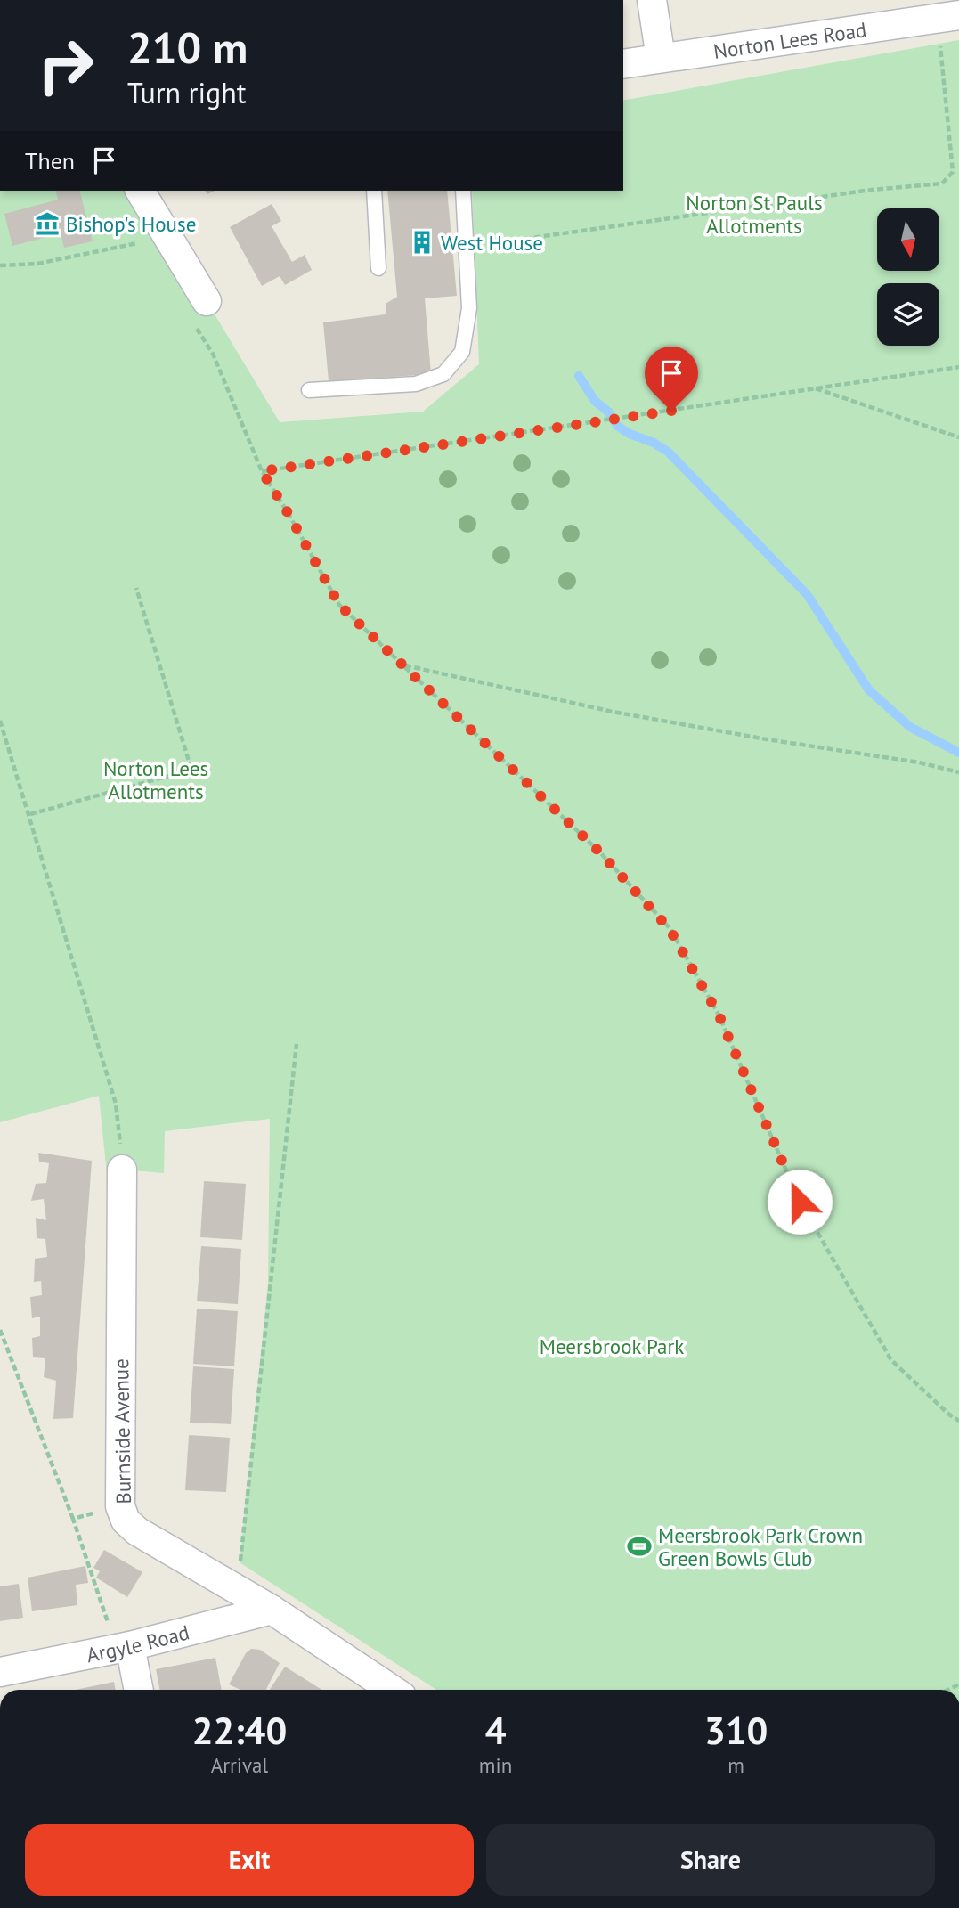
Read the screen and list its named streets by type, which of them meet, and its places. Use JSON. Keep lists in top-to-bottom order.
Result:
{
  "streets": {
    "street": ["Norton Lees Road", "Burnside Avenue", "Argyle Road"]
  },
  "crossings": [
    ["Burnside Avenue", "Argyle Road"]
  ],
  "parks": ["Norton St Pauls Allotments", "Norton Lees Allotments", "Meersbrook Park"],
  "places": {
    "museum": ["Bishop's House"],
    "building": ["West House"],
    "sports": ["Meersbrook Park Crown Green Bowls Club"]
  },
  "north": "bottom",
  "page": {
    "turn": ["210 m", "Turn right"],
    "then": "Then",
    "eta": [
      "22:40",
      "Arrival",
      "4",
      "min",
      "310",
      "m"
    ],
    "buttons": ["Exit", "Share"]
  }
}
